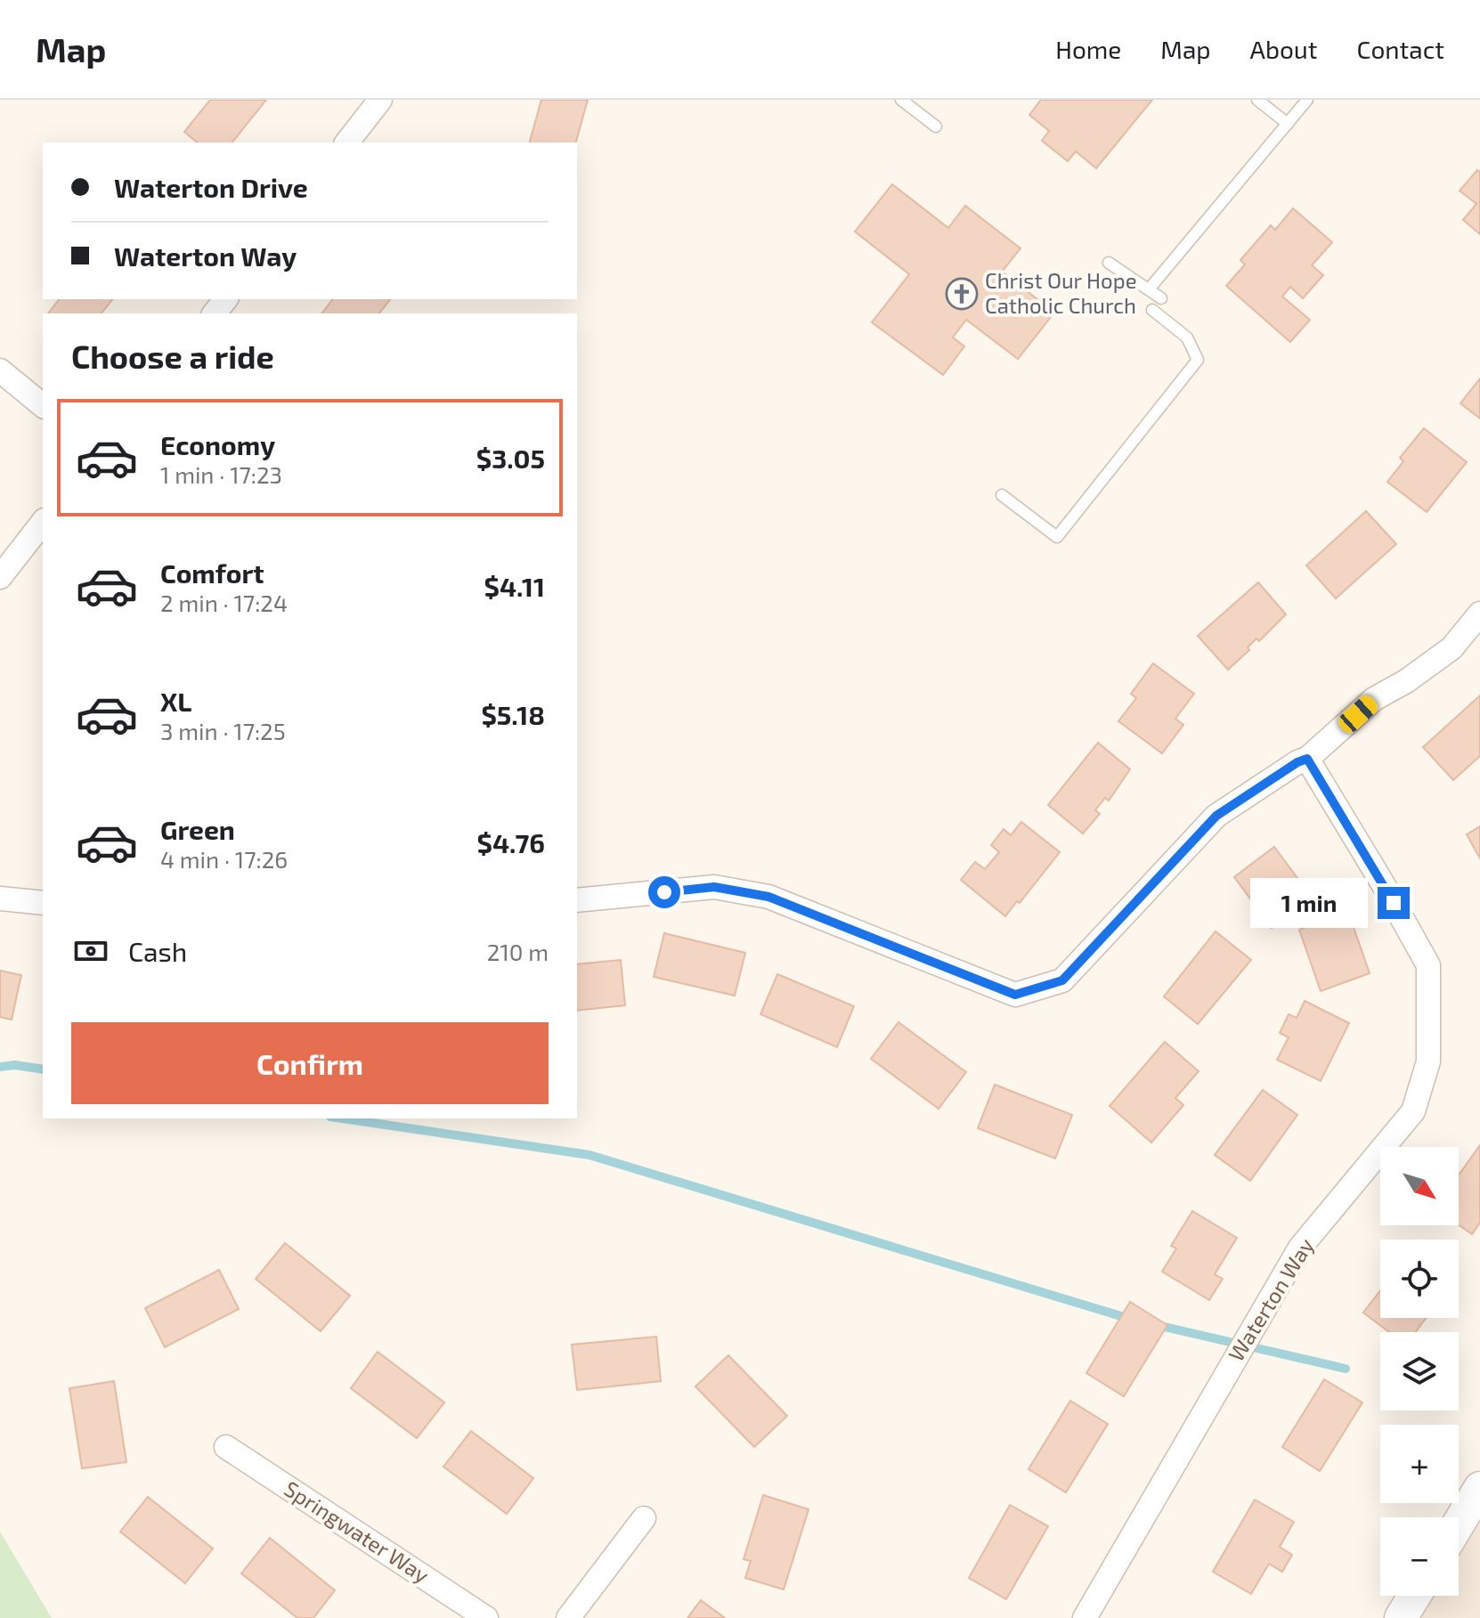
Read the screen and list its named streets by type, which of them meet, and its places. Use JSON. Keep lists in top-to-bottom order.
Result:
{
  "streets": {
    "street": ["Waterton Way", "Springwater Way"]
  },
  "places": {
    "church": ["Christ Our Hope Catholic Church"]
  },
  "north": "bottom right",
  "page": {
    "header": "Map",
    "nav": [
      "Home",
      "Map",
      "About",
      "Contact"
    ],
    "banner": ["Waterton Drive", "Waterton Way"],
    "heading": "Choose a ride",
    "list": [
      {
        "name": "Economy",
        "note": "1 min · 17:23",
        "value": "$3.05"
      },
      {
        "name": "Comfort",
        "note": "2 min · 17:24",
        "value": "$4.11"
      },
      {
        "name": "XL",
        "note": "3 min · 17:25",
        "value": "$5.18"
      },
      {
        "name": "Green",
        "note": "4 min · 17:26",
        "value": "$4.76"
      }
    ],
    "bubble": "1 min",
    "pay": ["Cash", "210 m"],
    "buttons": "Confirm",
    "map_buttons": ["+", "−"]
  }
}
